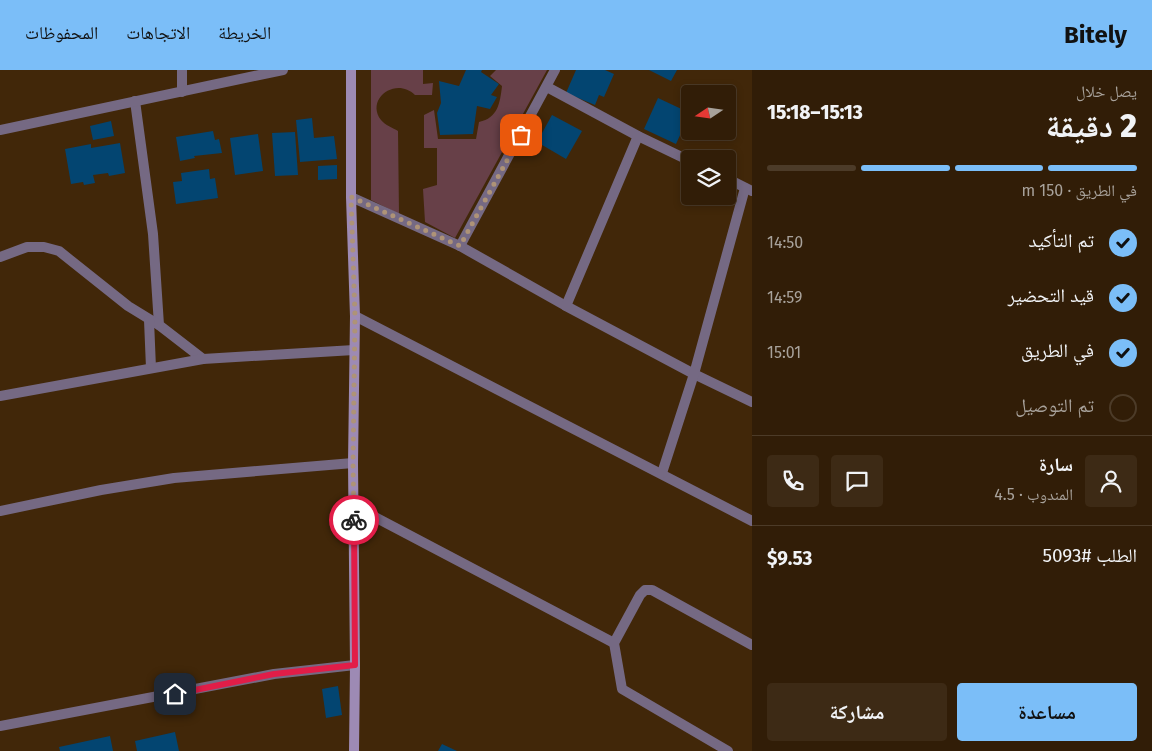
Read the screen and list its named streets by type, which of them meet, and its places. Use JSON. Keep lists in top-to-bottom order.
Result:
{
  "north": "left",
  "page": {
    "header": "Bitely",
    "nav": ["الخريطة", "الاتجاهات", "المحفوظات"],
    "heading": ["2 دقيقة", "يصل خلال", "15:13–15:18"],
    "panel": [
      "سارة",
      "المندوب · 4.5",
      "الطلب #5093",
      "$9.53"
    ],
    "bar": "في الطريق · 150 m",
    "list": [
      ["تم التأكيد", "14:50"],
      ["قيد التحضير", "14:59"],
      ["في الطريق", "15:01"],
      "تم التوصيل"
    ],
    "buttons": ["مساعدة", "مشاركة"]
  }
}
